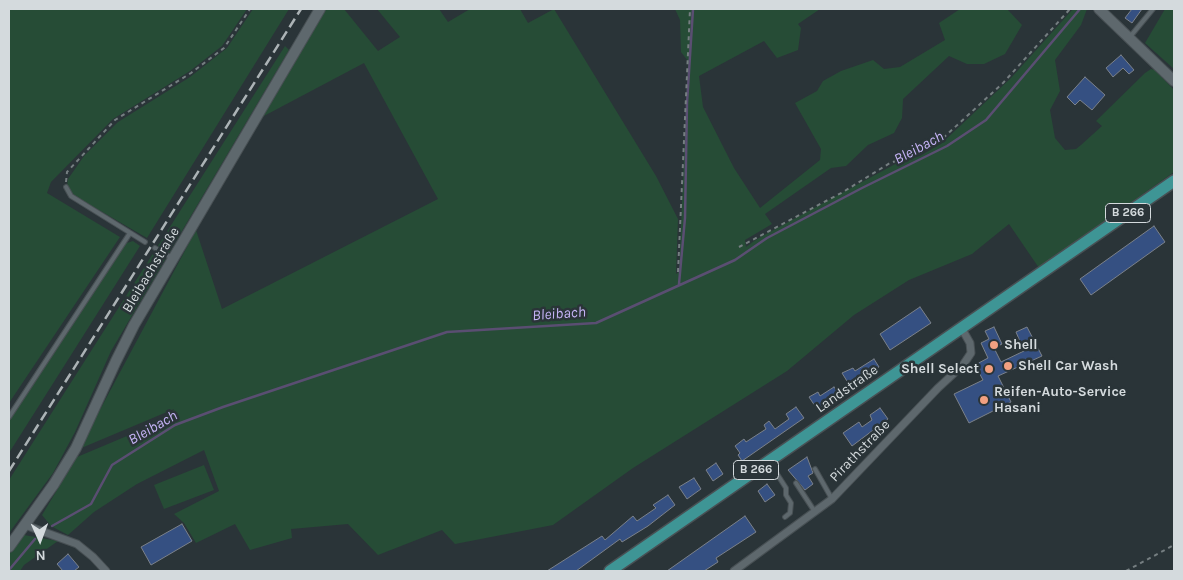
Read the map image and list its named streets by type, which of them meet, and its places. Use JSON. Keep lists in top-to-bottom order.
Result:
{
  "streets": {
    "main road": ["B 266", "Bleibachstraße", "Landstraße"],
    "street": ["Pirathstraße"]
  },
  "crossings": [
    ["Landstraße", "Pirathstraße"]
  ],
  "water": ["Bleibach"],
  "places": [
    "Shell",
    "Shell Car Wash",
    "Shell Select",
    "Reifen-Auto-Service Hasani"
  ],
  "north": "bottom"
}
